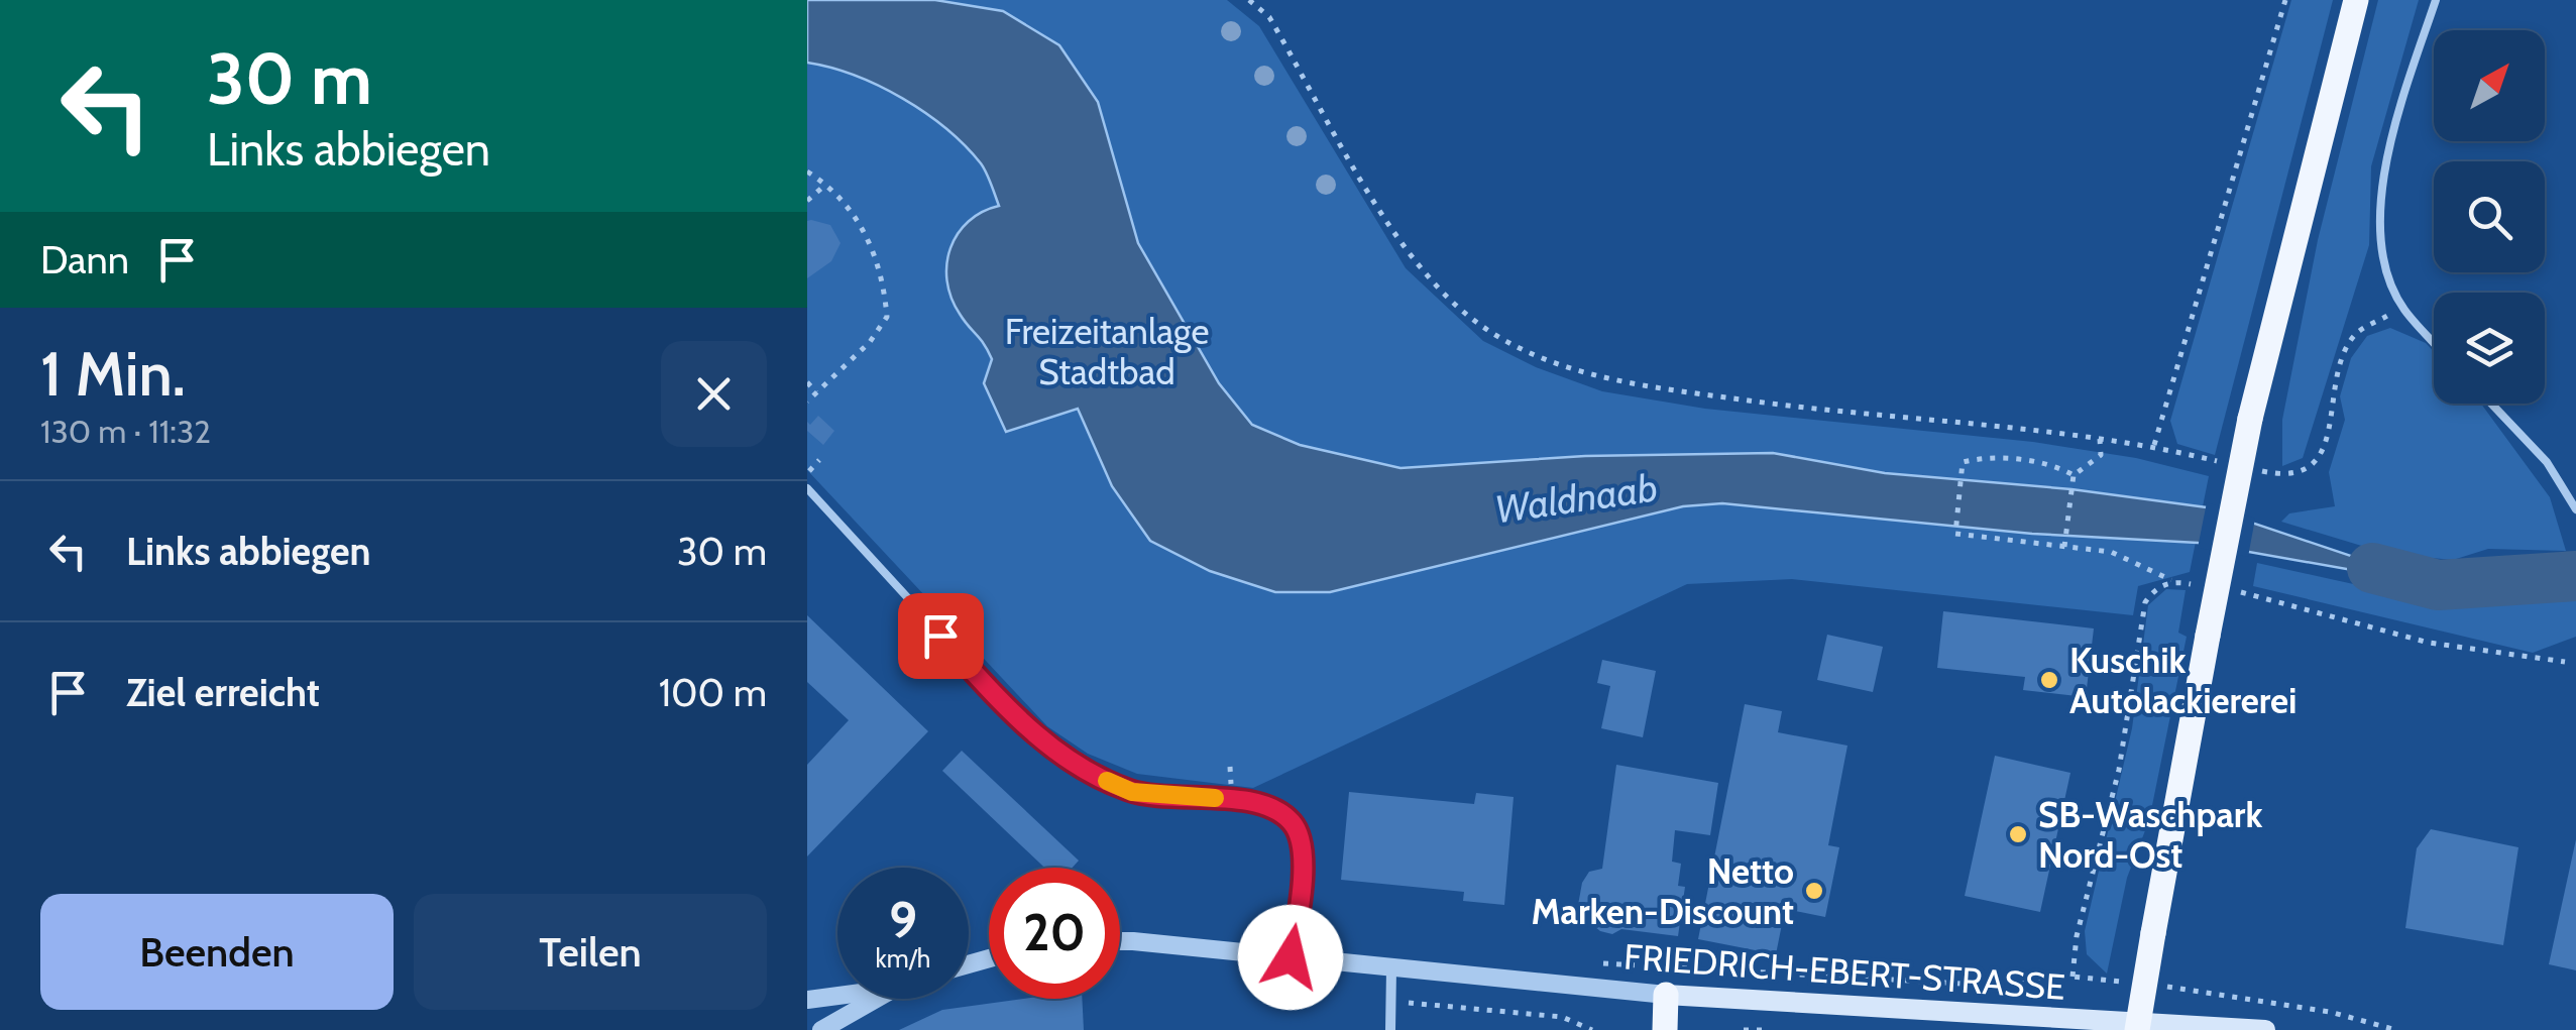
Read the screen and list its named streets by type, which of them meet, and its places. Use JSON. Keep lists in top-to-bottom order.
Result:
{
  "streets": {
    "main road": ["FRIEDRICH-EBERT-STRASSE"]
  },
  "water": ["Waldnaab"],
  "parks": ["Freizeitanlage Stadtbad"],
  "places": ["Kuschik Autolackiererei", "SB-Waschpark Nord-Ost", "Netto Marken-Discount"],
  "north": "top right",
  "page": {
    "turn": ["30 m", "Links abbiegen"],
    "then": "Dann",
    "heading": ["1 Min.", "130 m · 11:32"],
    "list": [
      {
        "name": "Links abbiegen",
        "value": "30 m"
      },
      {
        "name": "Ziel erreicht",
        "value": "100 m"
      }
    ],
    "speed": "9 km/h",
    "limit": "20",
    "buttons": ["Beenden", "Teilen"]
  }
}
